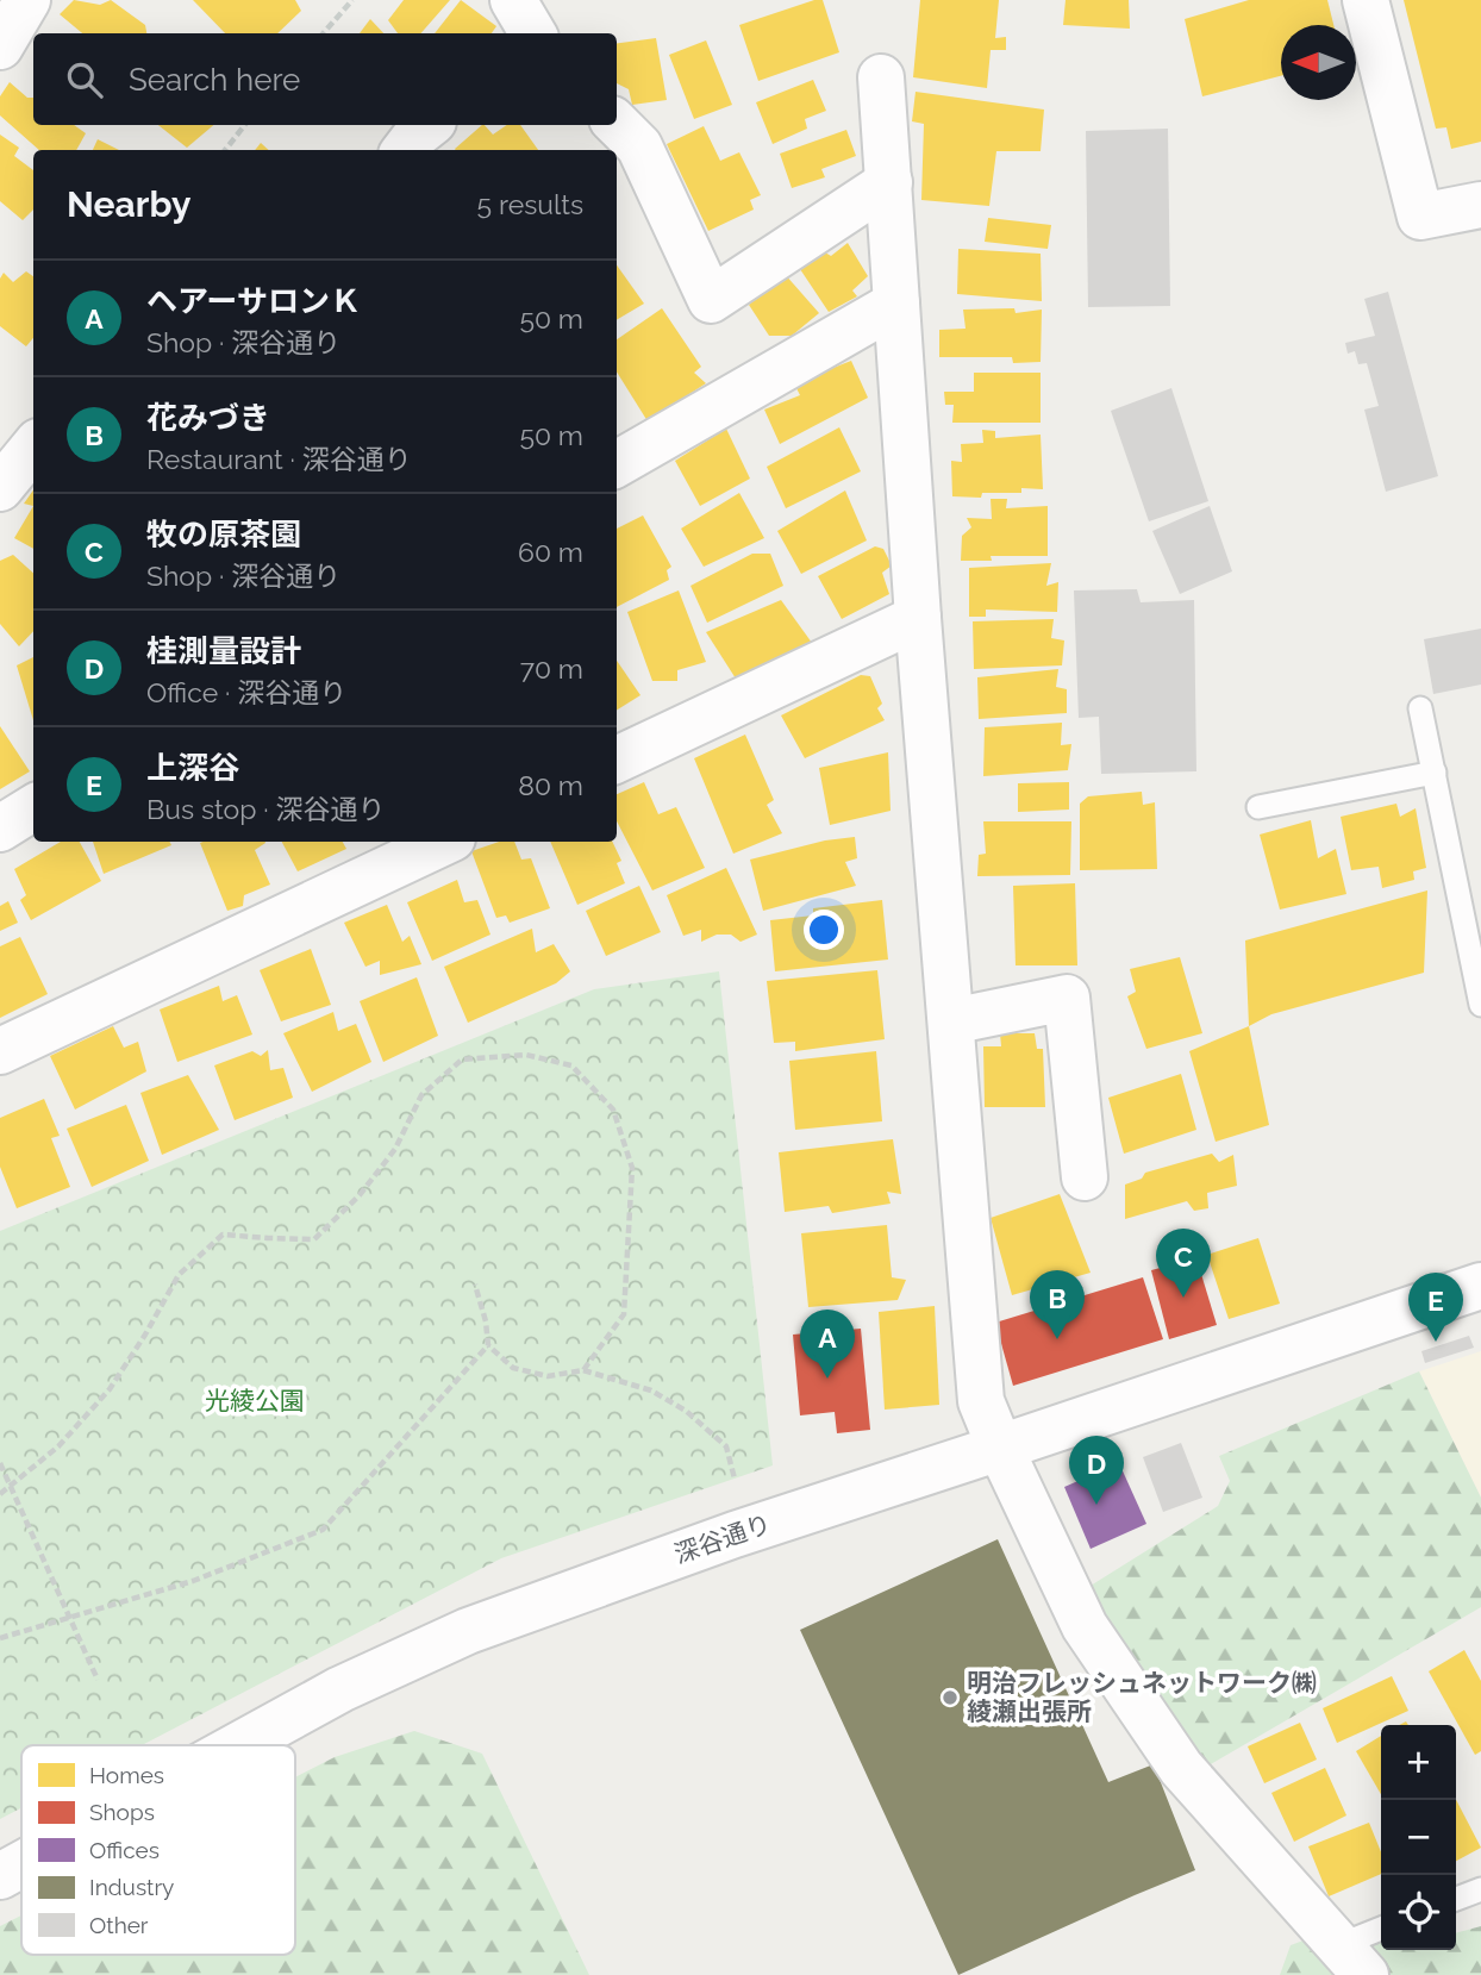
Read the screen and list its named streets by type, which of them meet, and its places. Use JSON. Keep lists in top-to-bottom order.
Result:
{
  "streets": {
    "street": ["深谷通り"]
  },
  "parks": ["光綾公園"],
  "places": ["明治フレッシュネットワーク㈱ 綾瀬出張所"],
  "legend": [
    "Homes",
    "Shops",
    "Offices",
    "Industry",
    "Other"
  ],
  "north": "left",
  "page": {
    "search": "Search here",
    "heading": ["Nearby", "5 results"],
    "list": [
      {
        "mark": "A",
        "name": "ヘアーサロンＫ",
        "note": "Shop · 深谷通り",
        "value": "50 m"
      },
      {
        "mark": "B",
        "name": "花みづき",
        "note": "Restaurant · 深谷通り",
        "value": "50 m"
      },
      {
        "mark": "C",
        "name": "牧の原茶園",
        "note": "Shop · 深谷通り",
        "value": "60 m"
      },
      {
        "mark": "D",
        "name": "桂測量設計",
        "note": "Office · 深谷通り",
        "value": "70 m"
      },
      {
        "mark": "E",
        "name": "上深谷",
        "note": "Bus stop · 深谷通り",
        "value": "80 m"
      }
    ],
    "pins": [
      "C",
      "B",
      "E",
      "A",
      "D"
    ],
    "map_buttons": ["+", "−"]
  }
}
